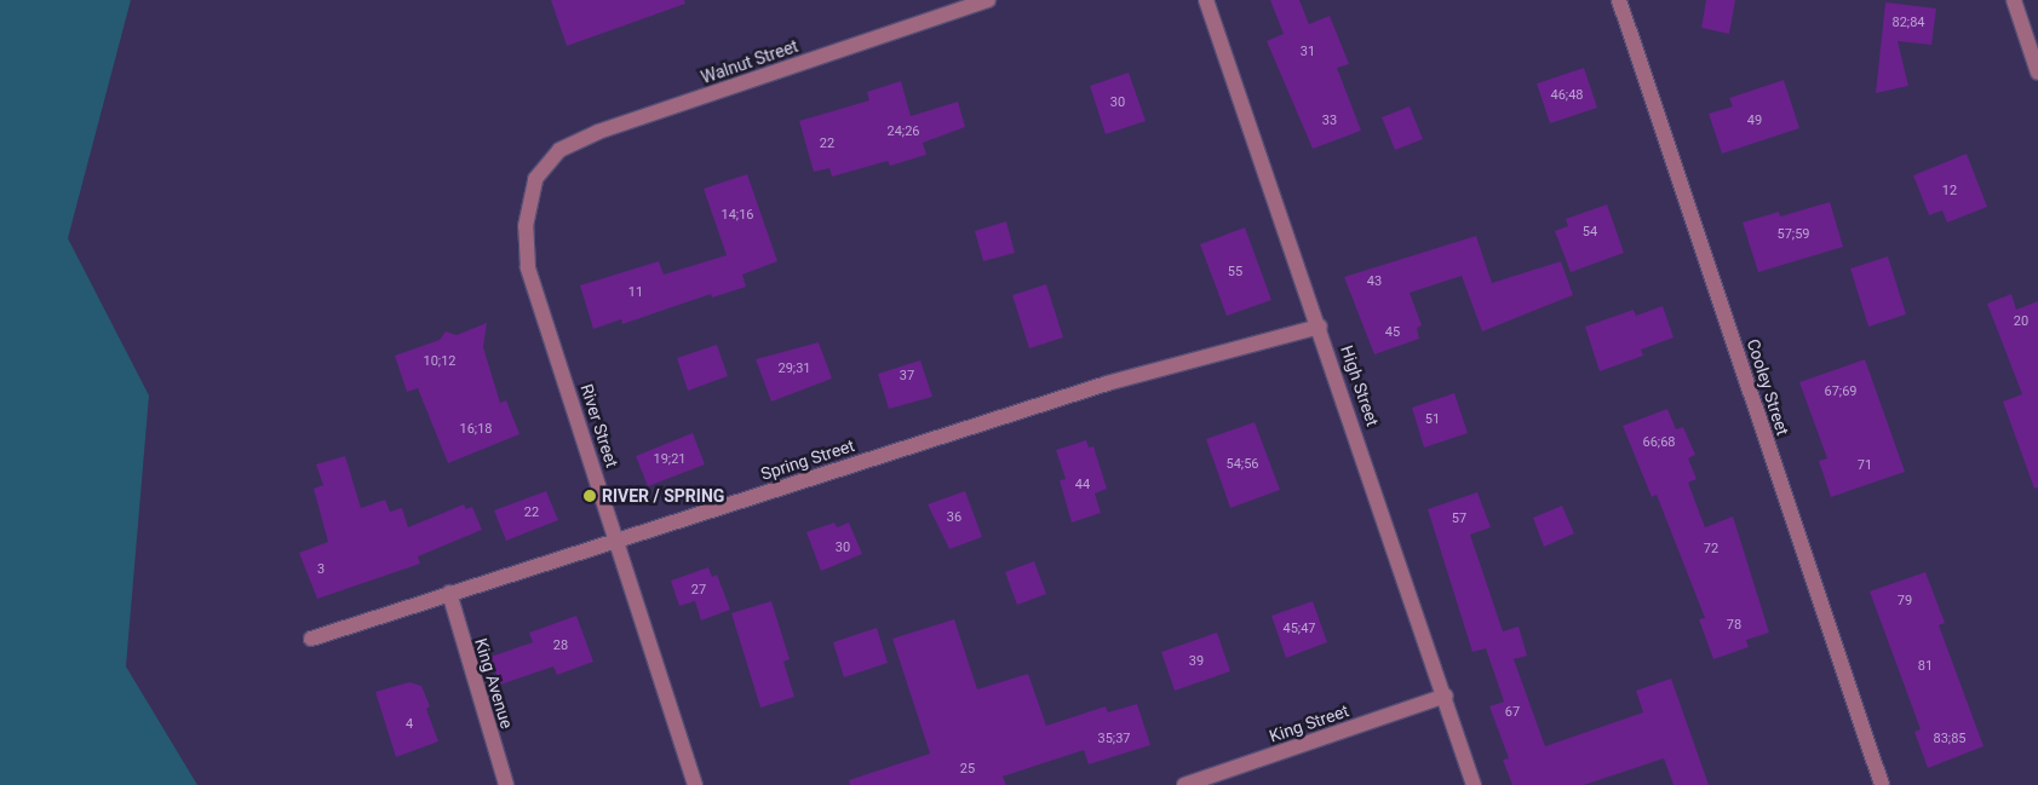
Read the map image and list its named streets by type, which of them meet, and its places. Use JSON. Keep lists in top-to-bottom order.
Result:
{
  "streets": {
    "street": [
      "Walnut Street",
      "High Street",
      "Cooley Street",
      "River Street",
      "Spring Street",
      "King Avenue",
      "King Street"
    ]
  },
  "crossings": [
    ["Walnut Street", "River Street"],
    ["High Street", "Spring Street"],
    ["High Street", "King Street"],
    ["River Street", "Spring Street"],
    ["Spring Street", "King Avenue"]
  ],
  "places": ["RIVER / SPRING"],
  "house_numbers": [
    "82;84",
    "31",
    "46;48",
    "30",
    "33",
    "49",
    "24;26",
    "22",
    "12",
    "14;16",
    "54",
    "57;59",
    "55",
    "43",
    "11",
    "20",
    "45",
    "10;12",
    "29;31",
    "37",
    "67;69",
    "51",
    "16;18",
    "66;68",
    "19;21",
    "54;56",
    "71",
    "44",
    "22",
    "36",
    "57",
    "30",
    "72",
    "3",
    "27",
    "79",
    "78",
    "45;47",
    "28",
    "39",
    "81",
    "67",
    "4",
    "35;37",
    "83;85",
    "25"
  ]
}
